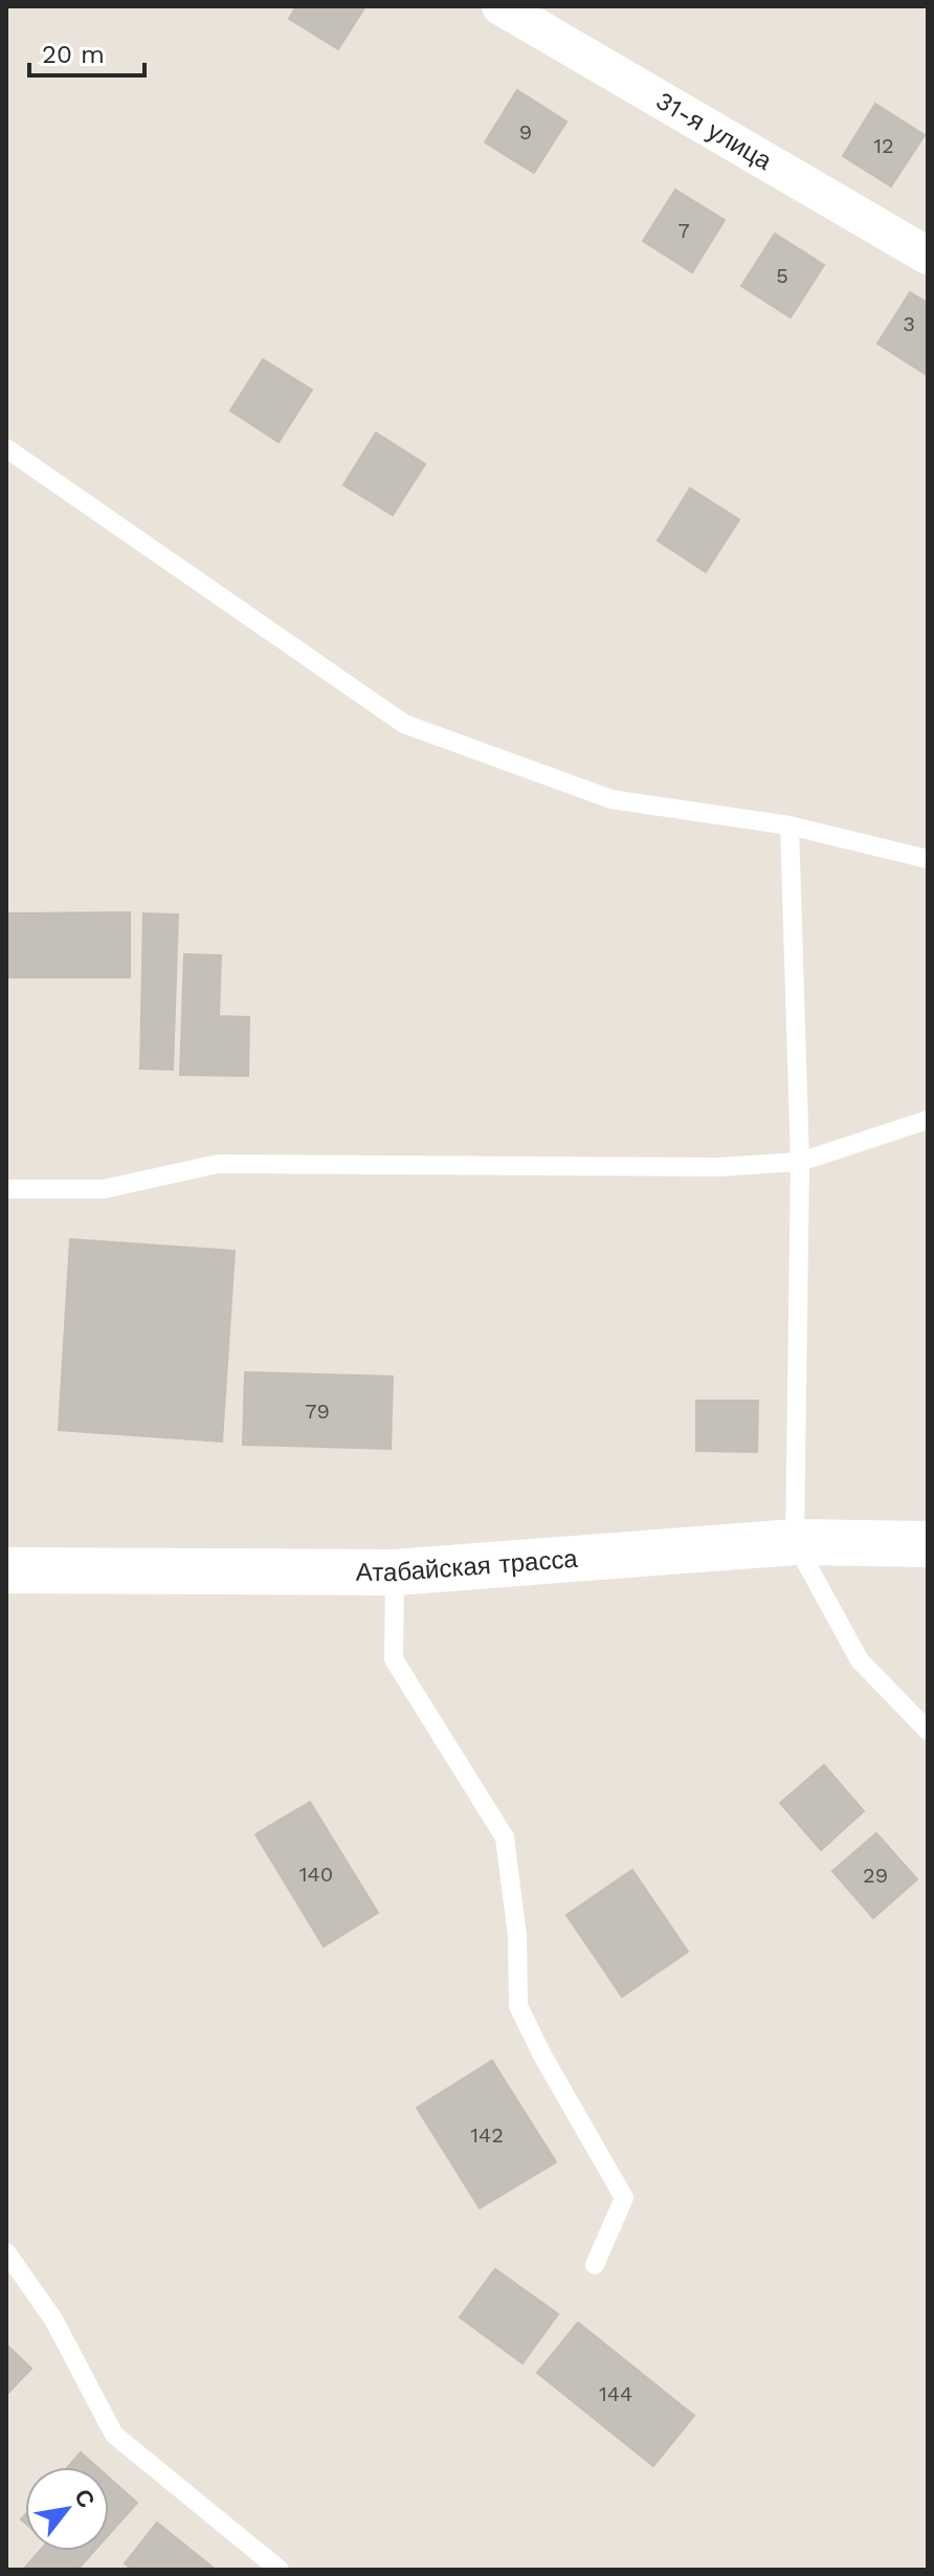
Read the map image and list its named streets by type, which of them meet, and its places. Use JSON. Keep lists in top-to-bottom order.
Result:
{
  "streets": {
    "main road": ["Атабайская трасса"],
    "street": ["31-я улица"]
  },
  "house_numbers": [
    "9",
    "12",
    "7",
    "5",
    "3",
    "79",
    "140",
    "29",
    "142",
    "144"
  ],
  "scale_bar": "20 m",
  "north": "top right"
}
